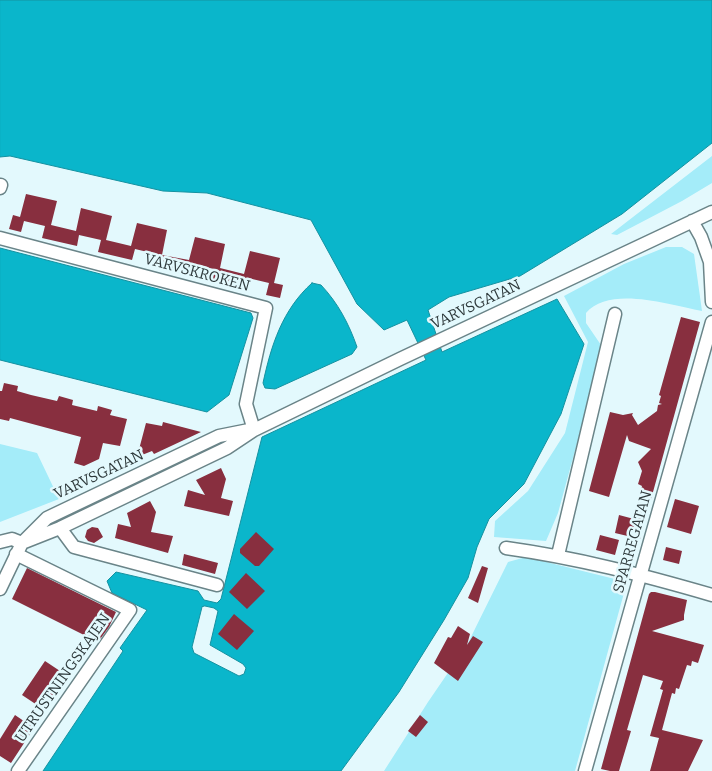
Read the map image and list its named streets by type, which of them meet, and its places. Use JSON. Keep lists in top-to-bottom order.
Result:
{
  "streets": {
    "street": [
      "VARVSKROKEN",
      "VARVSGATAN",
      "SPARREGATAN",
      "UTRUSTNINGSKAJEN"
    ]
  },
  "crossings": [
    ["VARVSKROKEN", "VARVSGATAN"],
    ["VARVSGATAN", "UTRUSTNINGSKAJEN"]
  ]
}
